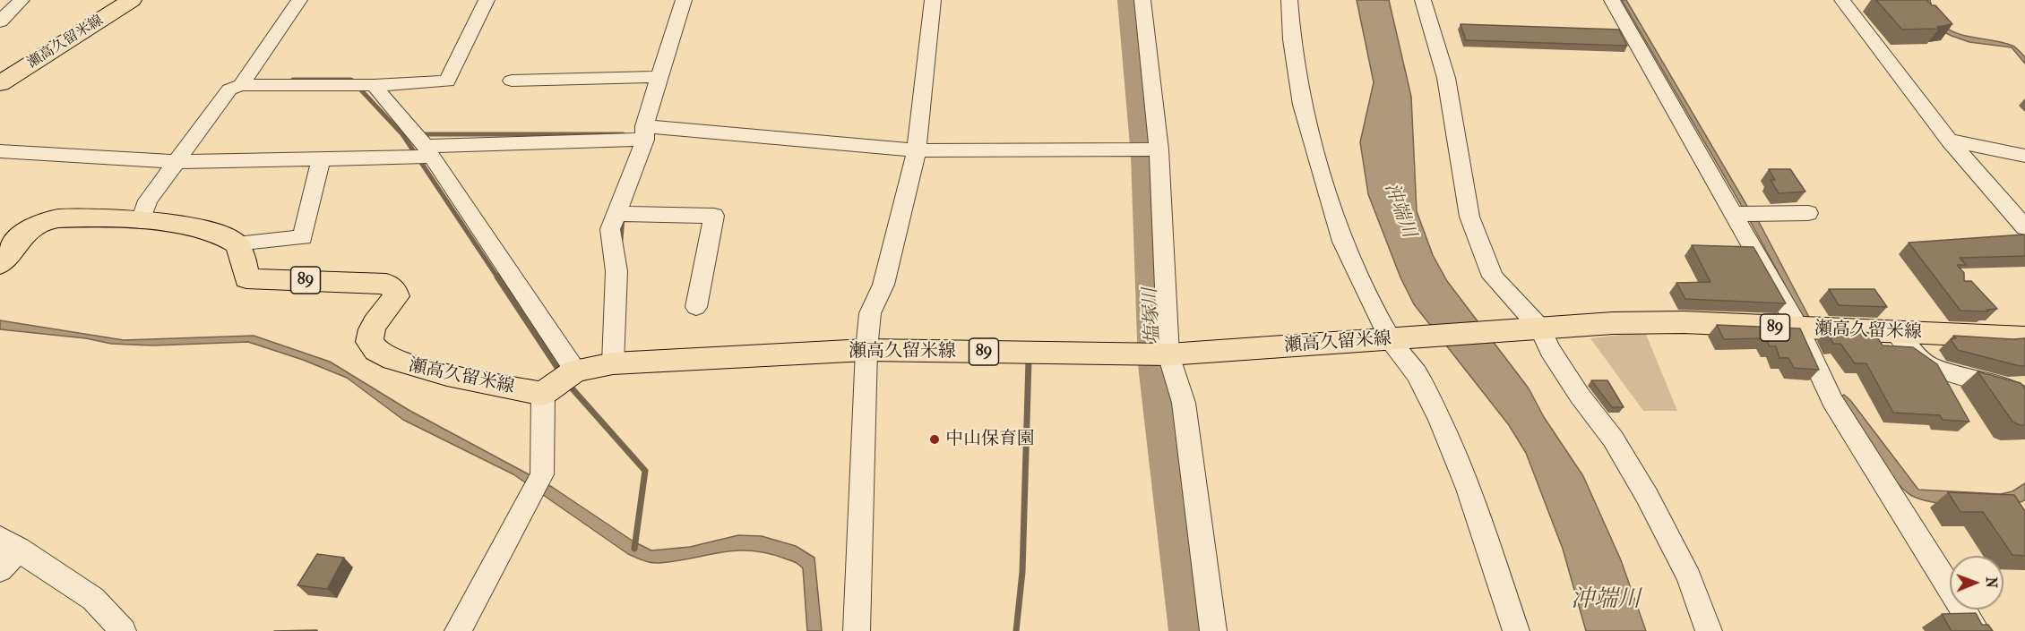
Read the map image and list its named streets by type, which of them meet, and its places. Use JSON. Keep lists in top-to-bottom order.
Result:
{
  "streets": {
    "main road": ["瀬高久留米線", "89"]
  },
  "water": ["沖端川", "塩塚川"],
  "places": ["中山保育園"],
  "north": "right"
}
